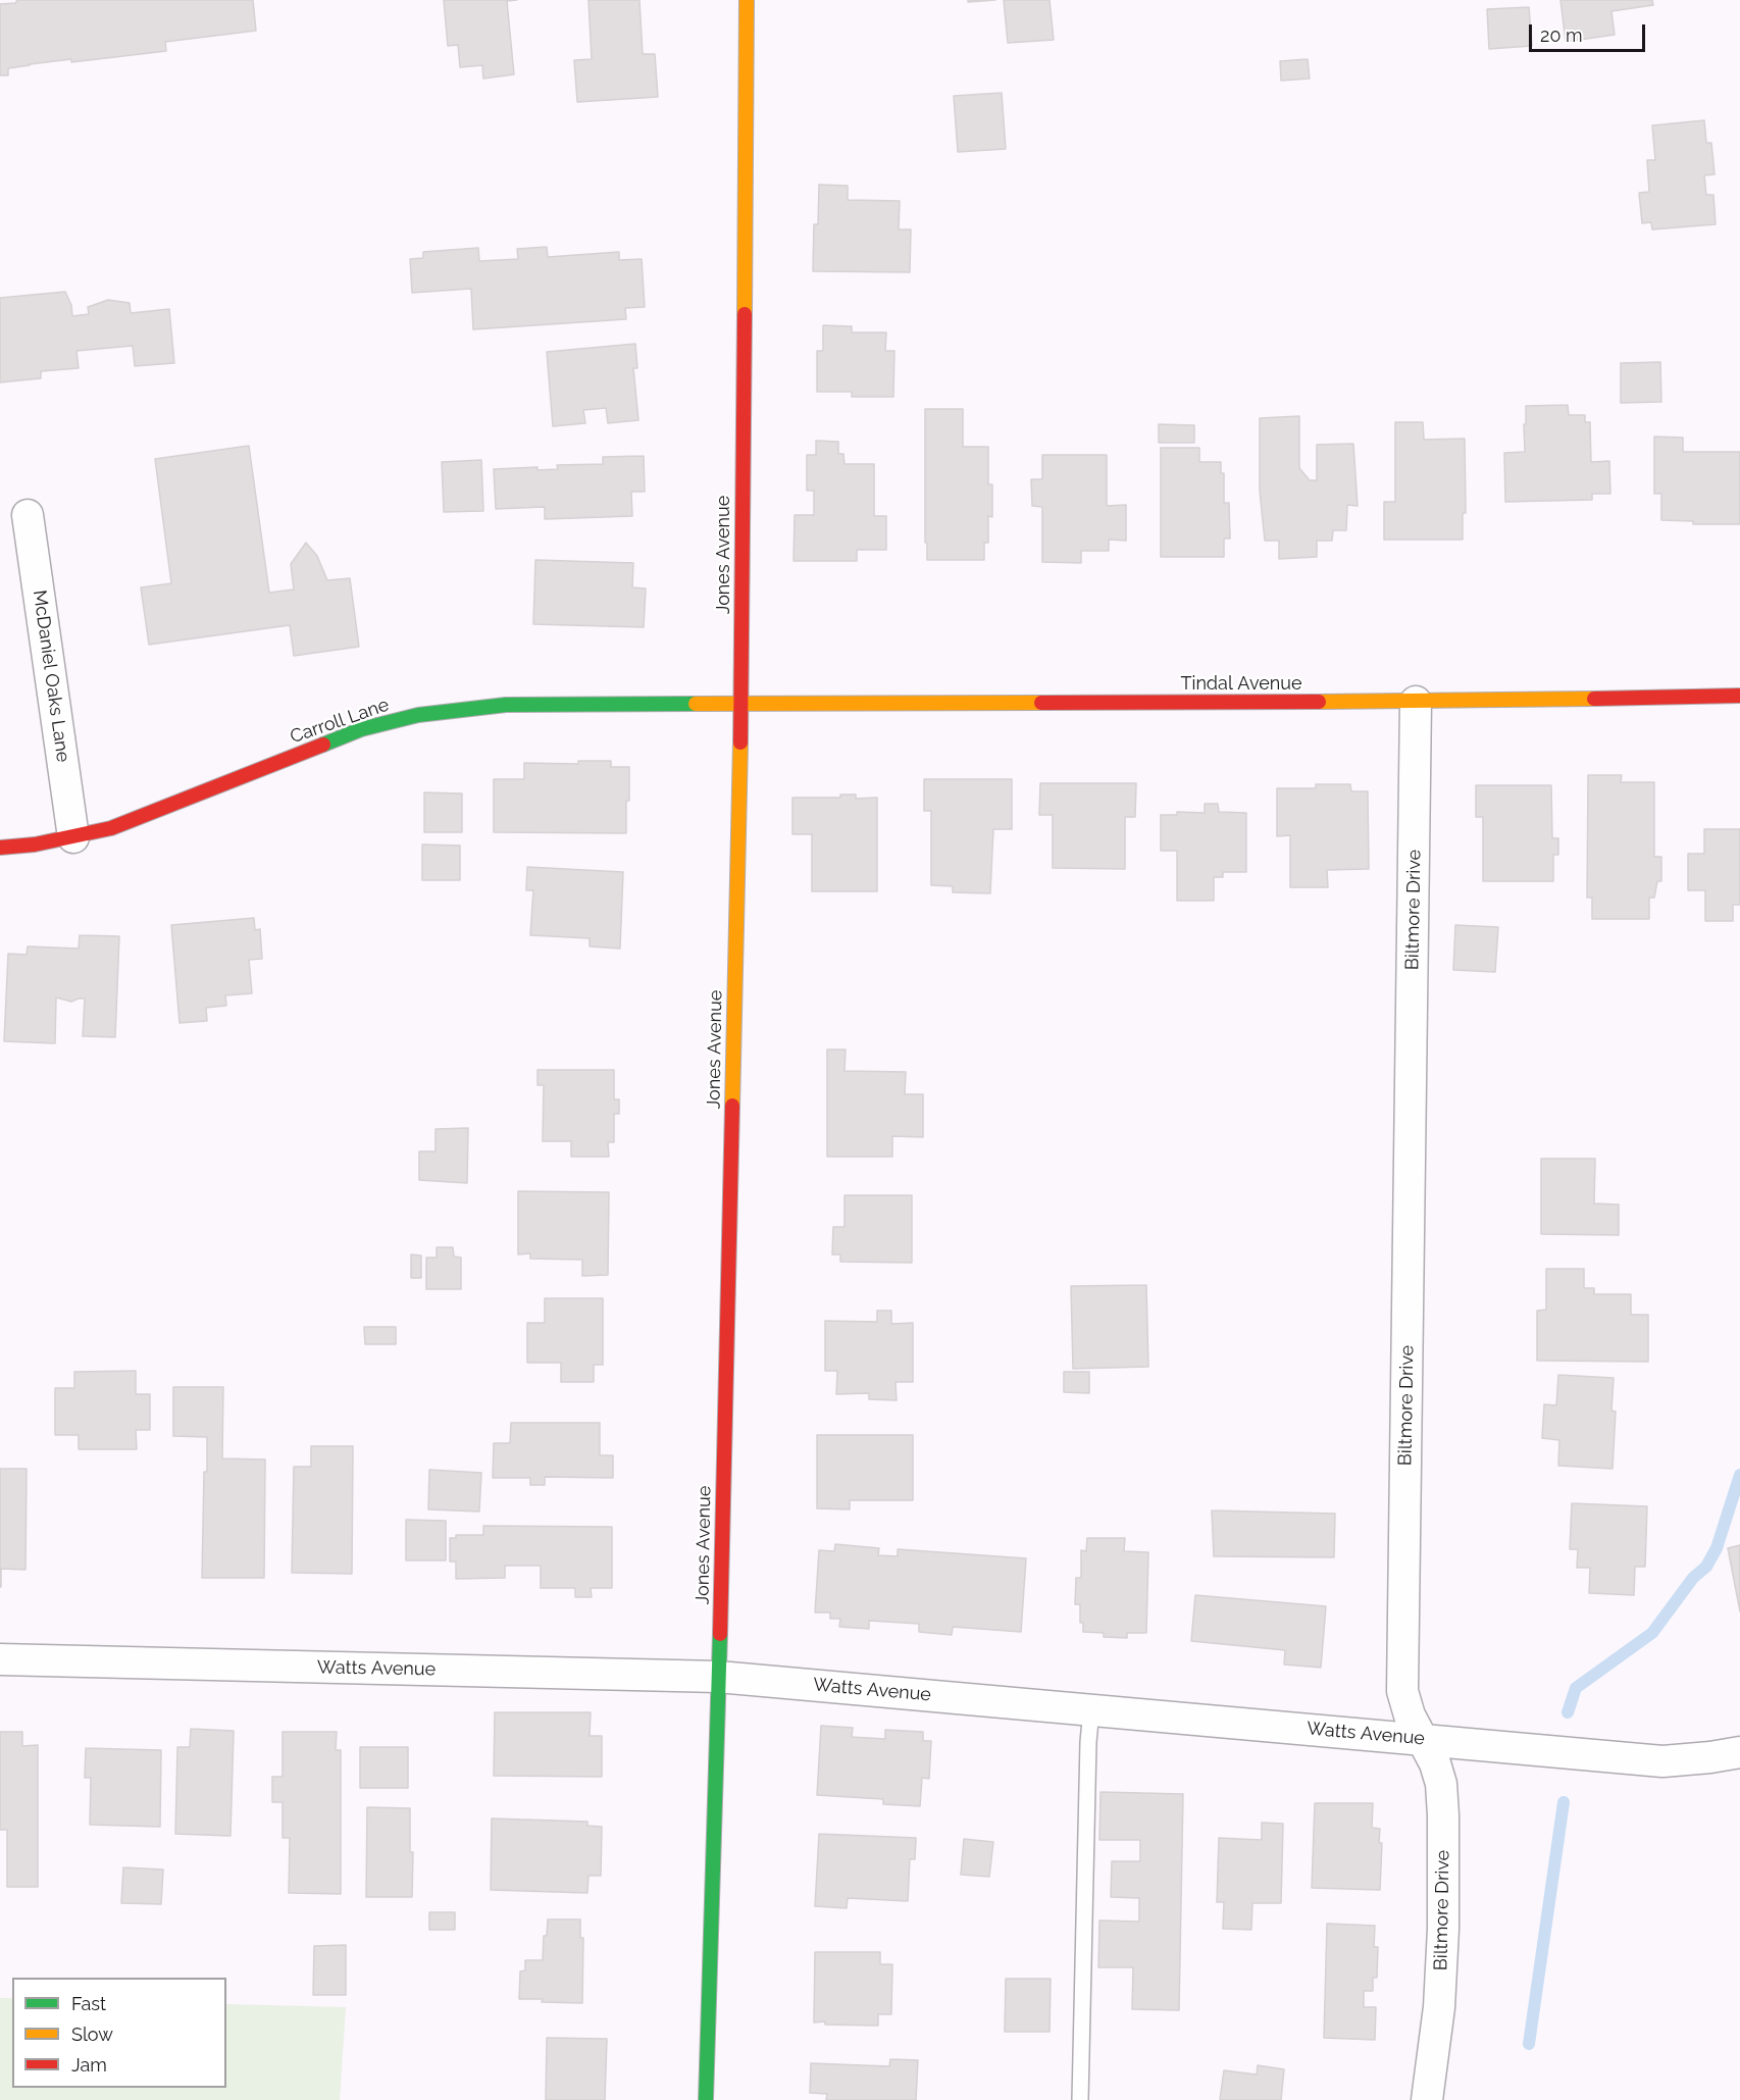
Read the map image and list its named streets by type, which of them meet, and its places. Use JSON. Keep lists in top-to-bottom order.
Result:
{
  "streets": {
    "street": [
      "Jones Avenue",
      "McDaniel Oaks Lane",
      "Tindal Avenue",
      "Carroll Lane",
      "Biltmore Drive",
      "Watts Avenue"
    ]
  },
  "crossings": [
    ["Jones Avenue", "Tindal Avenue"],
    ["Jones Avenue", "Carroll Lane"],
    ["Jones Avenue", "Watts Avenue"],
    ["McDaniel Oaks Lane", "Carroll Lane"],
    ["Tindal Avenue", "Carroll Lane"],
    ["Tindal Avenue", "Biltmore Drive"],
    ["Biltmore Drive", "Watts Avenue"]
  ],
  "legend": ["Fast", "Slow", "Jam"],
  "scale_bar": "20 m"
}
